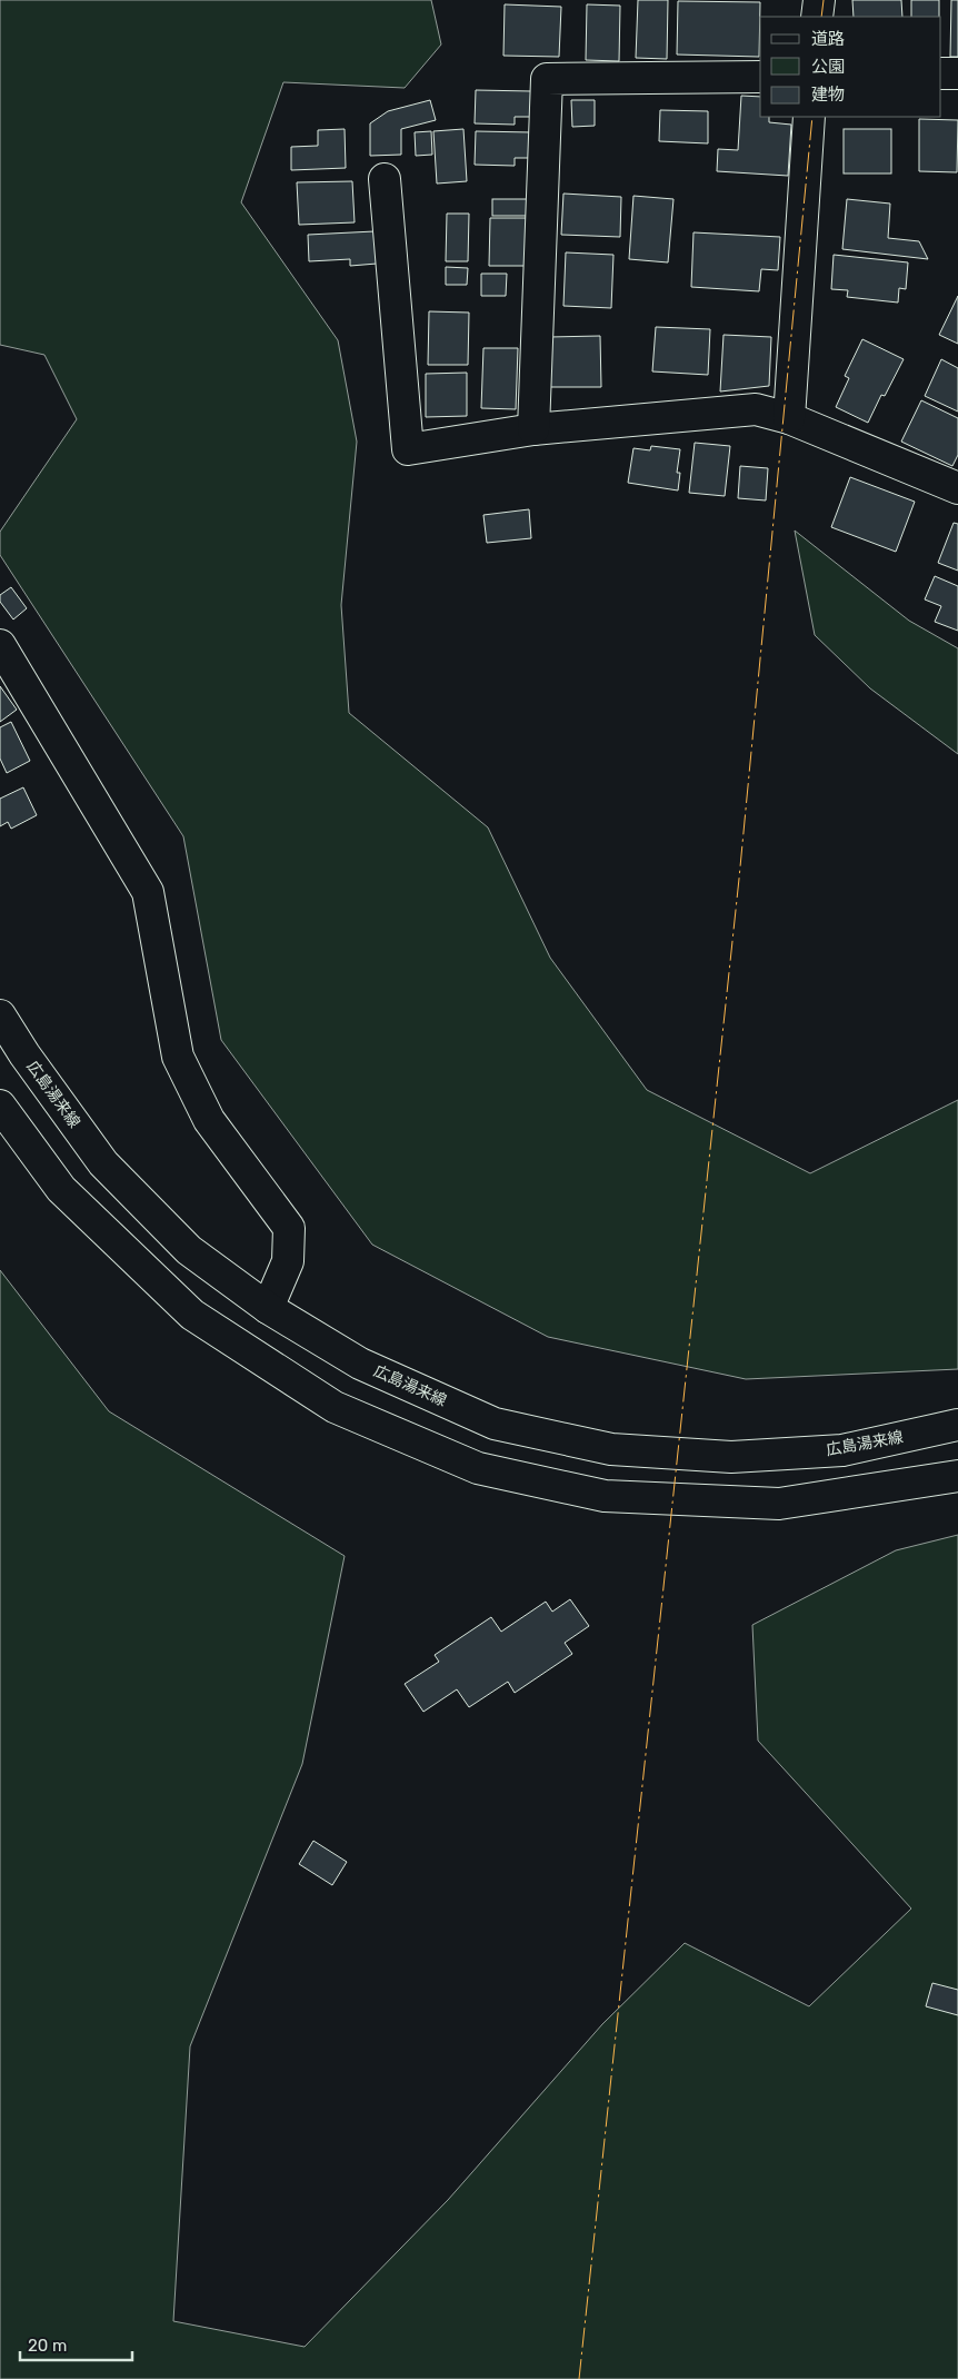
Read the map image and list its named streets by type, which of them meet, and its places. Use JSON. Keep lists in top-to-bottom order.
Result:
{
  "streets": {
    "street": ["広島湯来線"]
  },
  "legend": ["道路", "公園", "建物"],
  "scale_bar": "20 m"
}
